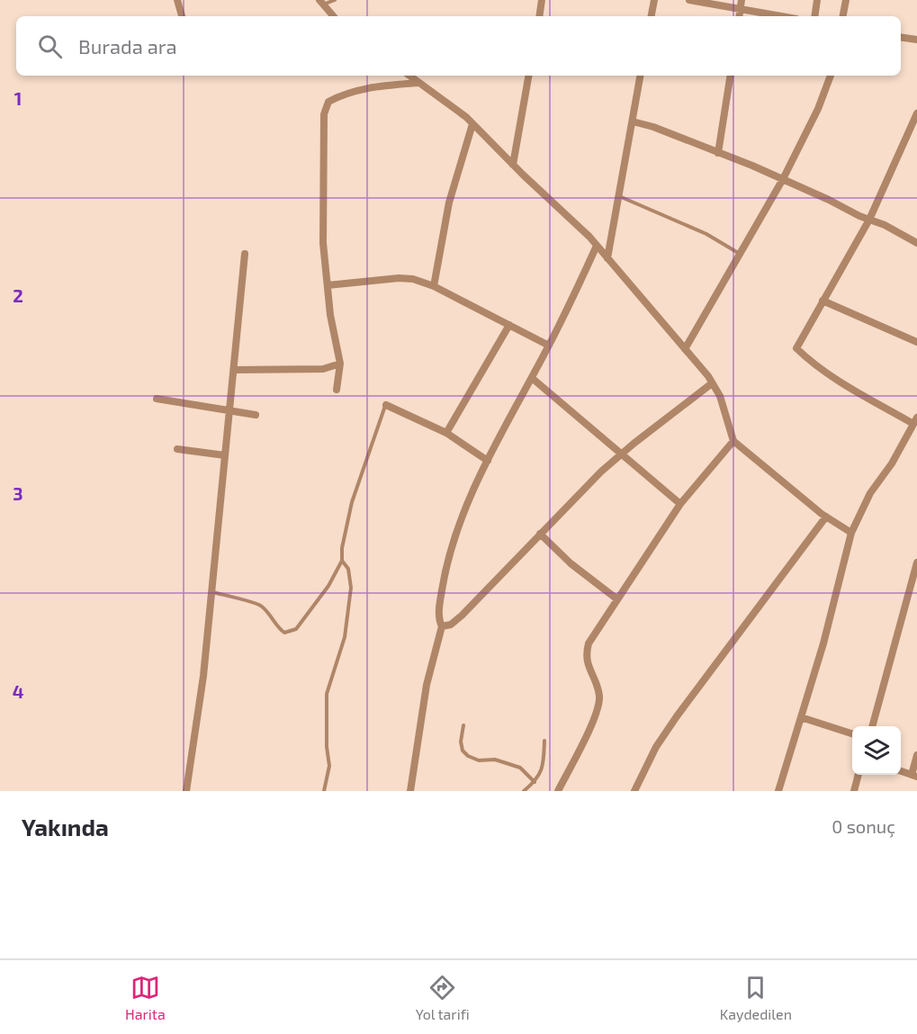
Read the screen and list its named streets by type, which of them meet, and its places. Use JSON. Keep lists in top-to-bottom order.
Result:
{
  "page": {
    "search": "Burada ara",
    "heading": ["Yakında", "0 sonuç"],
    "nav": ["Harita", "Yol tarifi", "Kaydedilen"]
  },
  "grid": {
    "rows": [
      "1",
      "2",
      "3",
      "4"
    ]
  }
}
